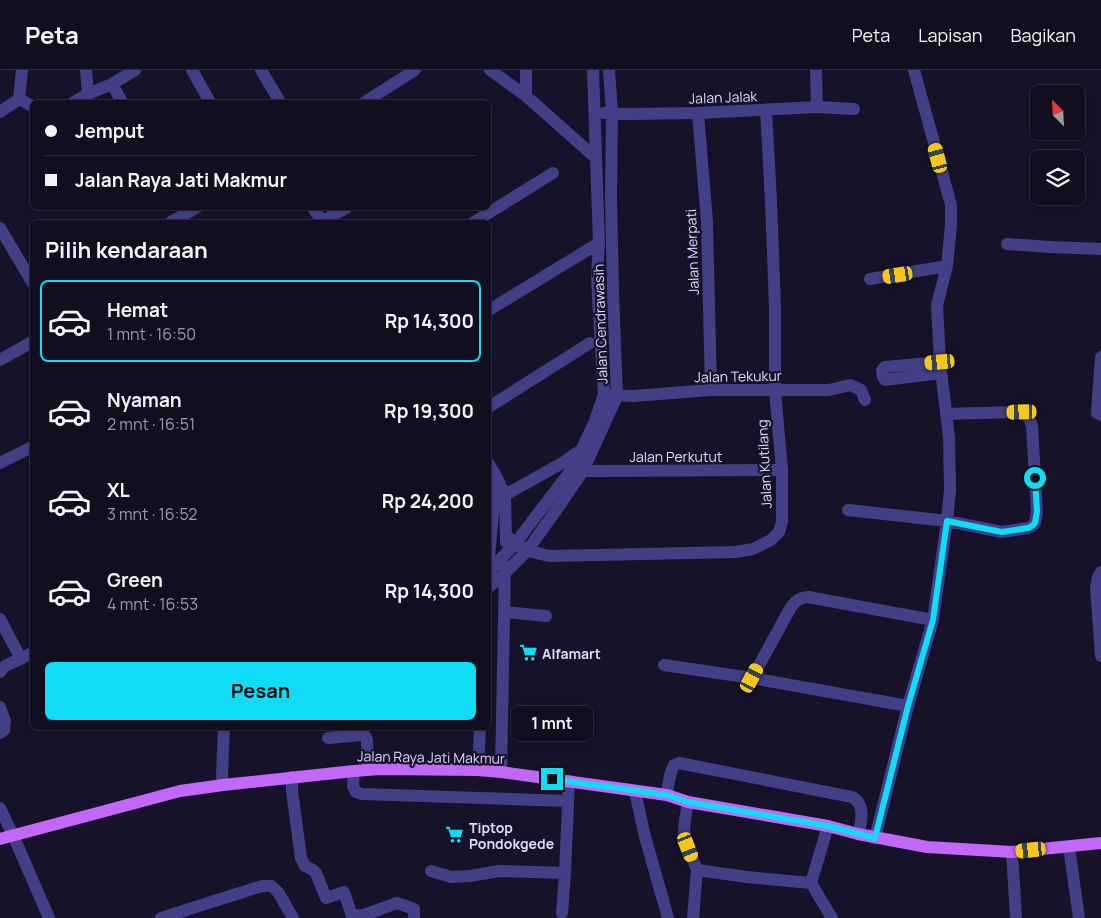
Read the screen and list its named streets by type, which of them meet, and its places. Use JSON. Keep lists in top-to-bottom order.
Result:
{
  "streets": {
    "main road": ["Jalan Raya Jati Makmur"],
    "street": [
      "Jalan Jalak",
      "Jalan Merpati",
      "Jalan Cendrawasih",
      "Jalan Tekukur",
      "Jalan Perkutut",
      "Jalan Kutilang"
    ]
  },
  "crossings": [
    ["Jalan Jalak", "Jalan Merpati"],
    ["Jalan Jalak", "Jalan Cendrawasih"],
    ["Jalan Jalak", "Jalan Kutilang"],
    ["Jalan Merpati", "Jalan Tekukur"],
    ["Jalan Cendrawasih", "Jalan Tekukur"],
    ["Jalan Cendrawasih", "Jalan Perkutut"],
    ["Jalan Cendrawasih", "Jalan Kutilang"],
    ["Jalan Tekukur", "Jalan Kutilang"],
    ["Jalan Perkutut", "Jalan Kutilang"]
  ],
  "places": {
    "supermarket": ["Alfamart", "Tiptop Pondokgede"]
  },
  "north": "top left",
  "page": {
    "header": "Peta",
    "nav": ["Peta", "Lapisan", "Bagikan"],
    "banner": ["Jemput", "Jalan Raya Jati Makmur"],
    "heading": "Pilih kendaraan",
    "list": [
      {
        "name": "Hemat",
        "note": "1 mnt · 16:50",
        "value": "Rp 14,300"
      },
      {
        "name": "Nyaman",
        "note": "2 mnt · 16:51",
        "value": "Rp 19,300"
      },
      {
        "name": "XL",
        "note": "3 mnt · 16:52",
        "value": "Rp 24,200"
      },
      {
        "name": "Green",
        "note": "4 mnt · 16:53",
        "value": "Rp 14,300"
      }
    ],
    "buttons": "Pesan",
    "bubble": "1 mnt"
  }
}
